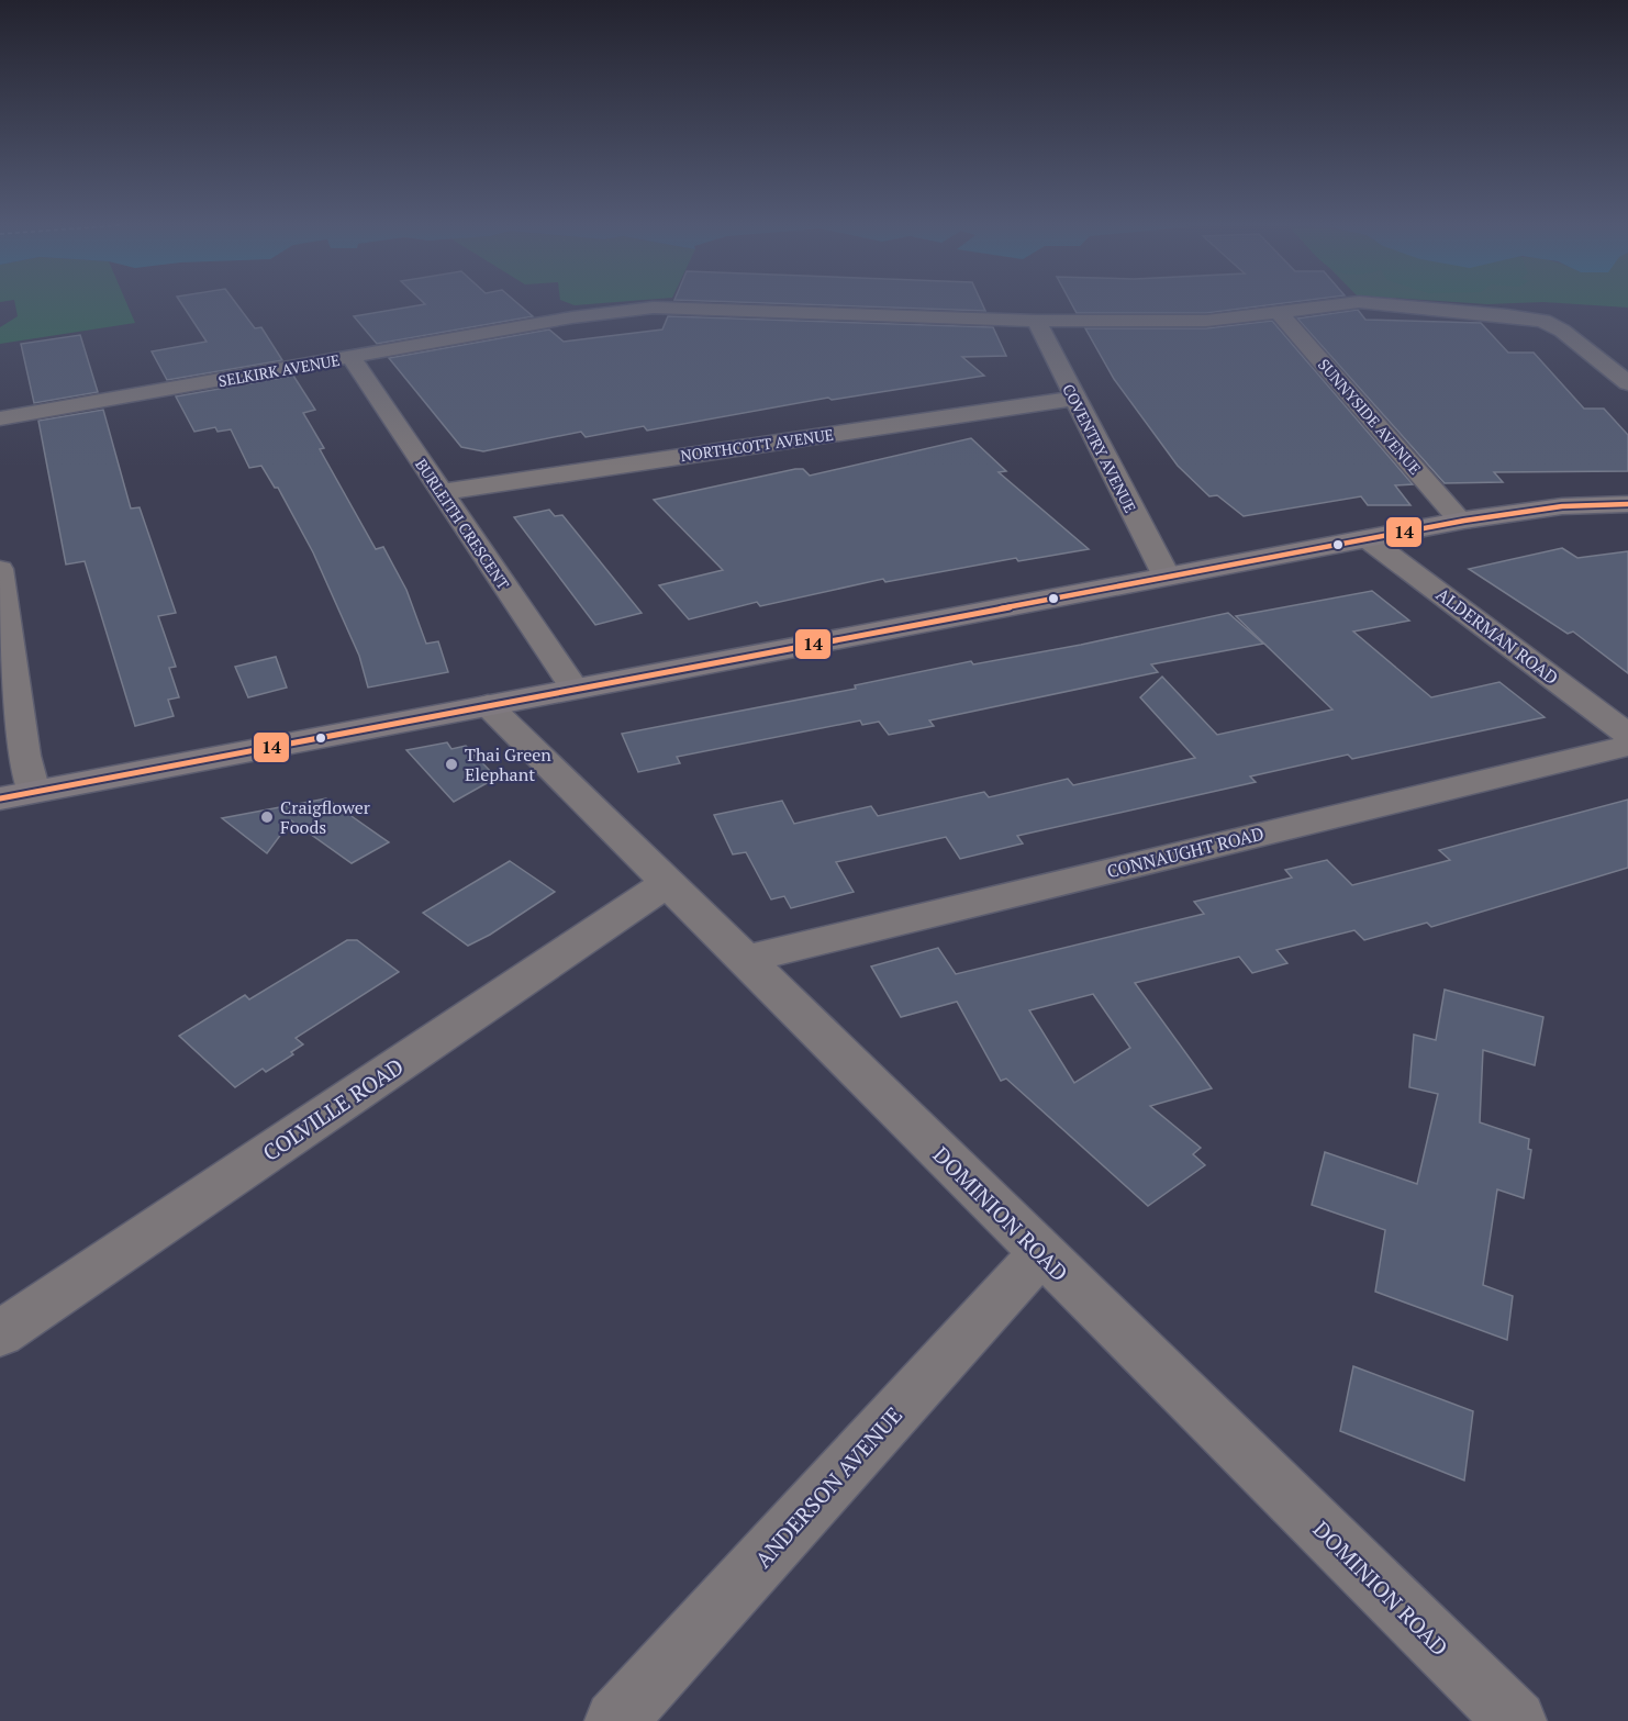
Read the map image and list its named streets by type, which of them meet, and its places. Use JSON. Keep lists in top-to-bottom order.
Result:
{
  "streets": {
    "street": [
      "SELKIRK AVENUE",
      "SUNNYSIDE AVENUE",
      "NORTHCOTT AVENUE",
      "COVENTRY AVENUE",
      "BURLEITH CRESCENT",
      "ALDERMAN ROAD",
      "CONNAUGHT ROAD",
      "COLVILLE ROAD",
      "DOMINION ROAD",
      "ANDERSON AVENUE"
    ]
  },
  "crossings": [
    ["SELKIRK AVENUE", "SUNNYSIDE AVENUE"],
    ["SELKIRK AVENUE", "COVENTRY AVENUE"],
    ["SELKIRK AVENUE", "BURLEITH CRESCENT"],
    ["NORTHCOTT AVENUE", "COVENTRY AVENUE"],
    ["NORTHCOTT AVENUE", "BURLEITH CRESCENT"],
    ["CONNAUGHT ROAD", "DOMINION ROAD"],
    ["COLVILLE ROAD", "DOMINION ROAD"],
    ["DOMINION ROAD", "ANDERSON AVENUE"]
  ],
  "places": ["Thai Green Elephant", "Craigflower Foods"],
  "lines": ["transit line 14"]
}
